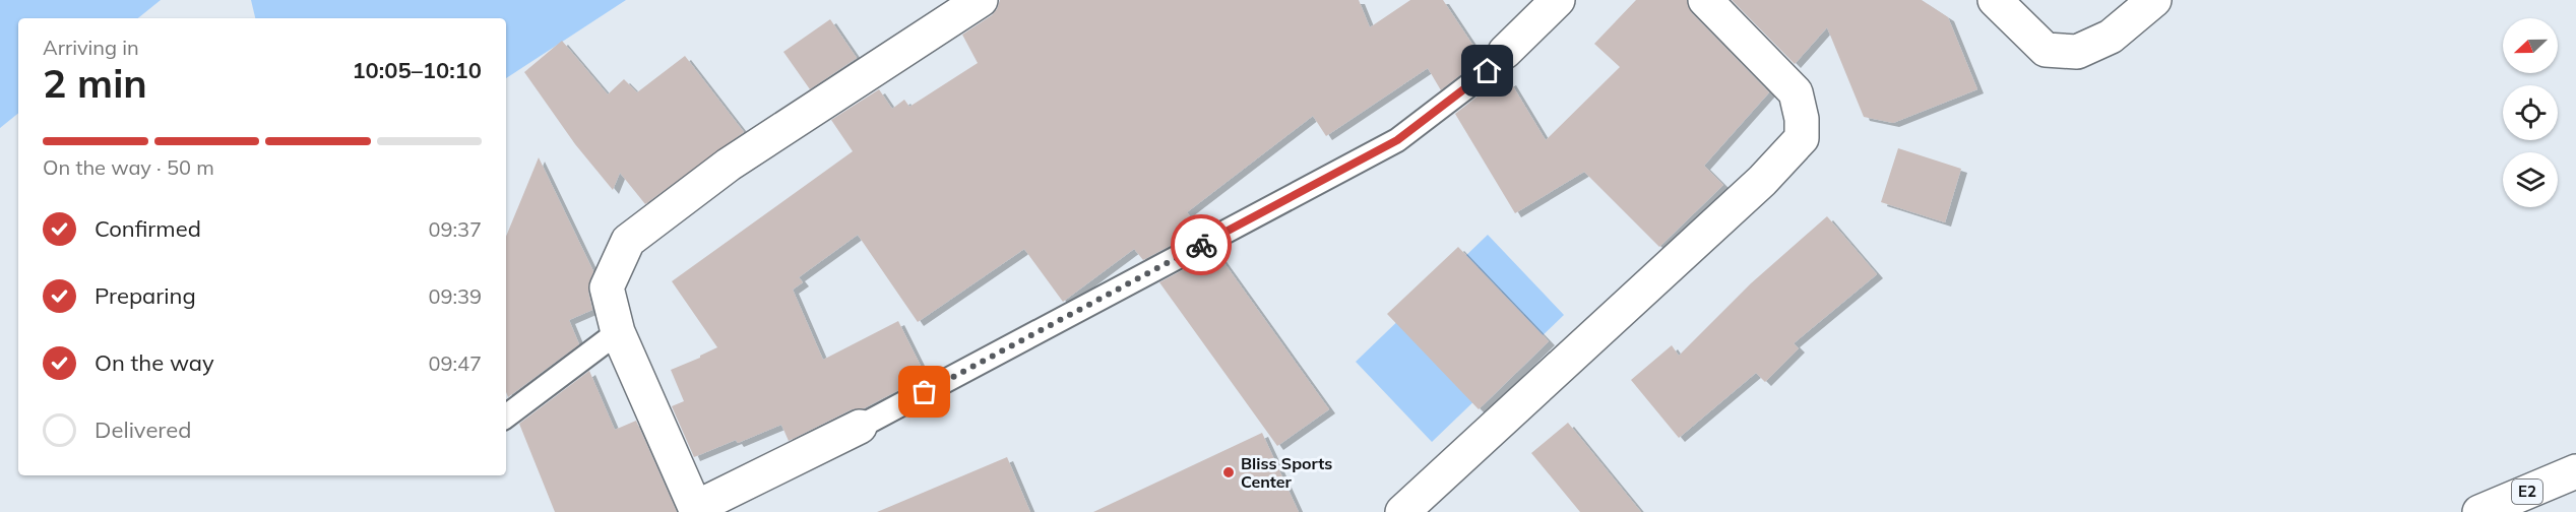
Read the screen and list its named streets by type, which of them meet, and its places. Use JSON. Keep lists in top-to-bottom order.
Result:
{
  "streets": {
    "main road": ["E2"]
  },
  "places": ["Bliss Sports Center"],
  "north": "left",
  "page": {
    "heading": ["2 min", "Arriving in", "10:05–10:10"],
    "bar": "On the way · 50 m",
    "list": [
      ["Confirmed", "09:37"],
      ["Preparing", "09:39"],
      ["On the way", "09:47"],
      "Delivered"
    ]
  }
}
